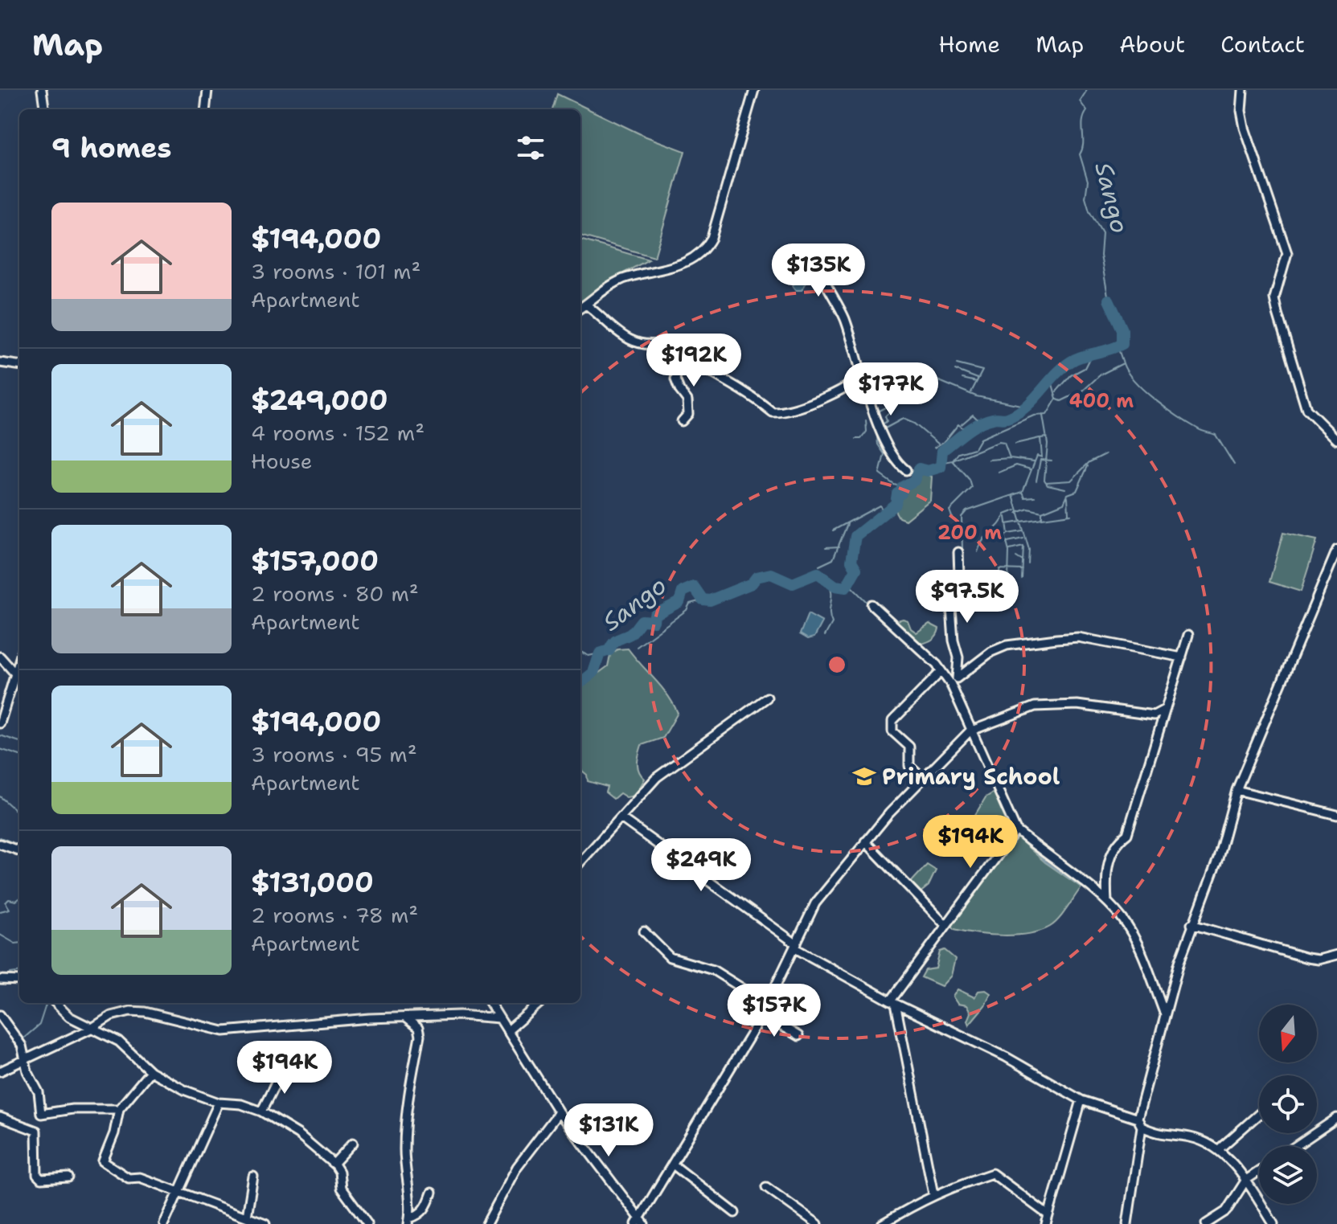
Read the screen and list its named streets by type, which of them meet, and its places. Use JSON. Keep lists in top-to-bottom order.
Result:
{
  "water": ["Sango"],
  "places": {
    "school or university": ["Primary School"]
  },
  "north": "bottom",
  "page": {
    "header": "Map",
    "nav": [
      "Home",
      "Map",
      "About",
      "Contact"
    ],
    "heading": "9 homes",
    "list": [
      {
        "name": "$194,000",
        "note": "3 rooms · 101 m² · Apartment"
      },
      {
        "name": "$249,000",
        "note": "4 rooms · 152 m² · House"
      },
      {
        "name": "$157,000",
        "note": "2 rooms · 80 m² · Apartment"
      },
      {
        "name": "$194,000",
        "note": "3 rooms · 95 m² · Apartment"
      },
      {
        "name": "$131,000",
        "note": "2 rooms · 78 m² · Apartment"
      }
    ],
    "price": [
      "$135K",
      "$192K",
      "$177K",
      "$97.5K",
      "$194K",
      "$249K",
      "$157K",
      "$194K",
      "$131K"
    ]
  },
  "rings": ["400 m", "200 m"]
}
